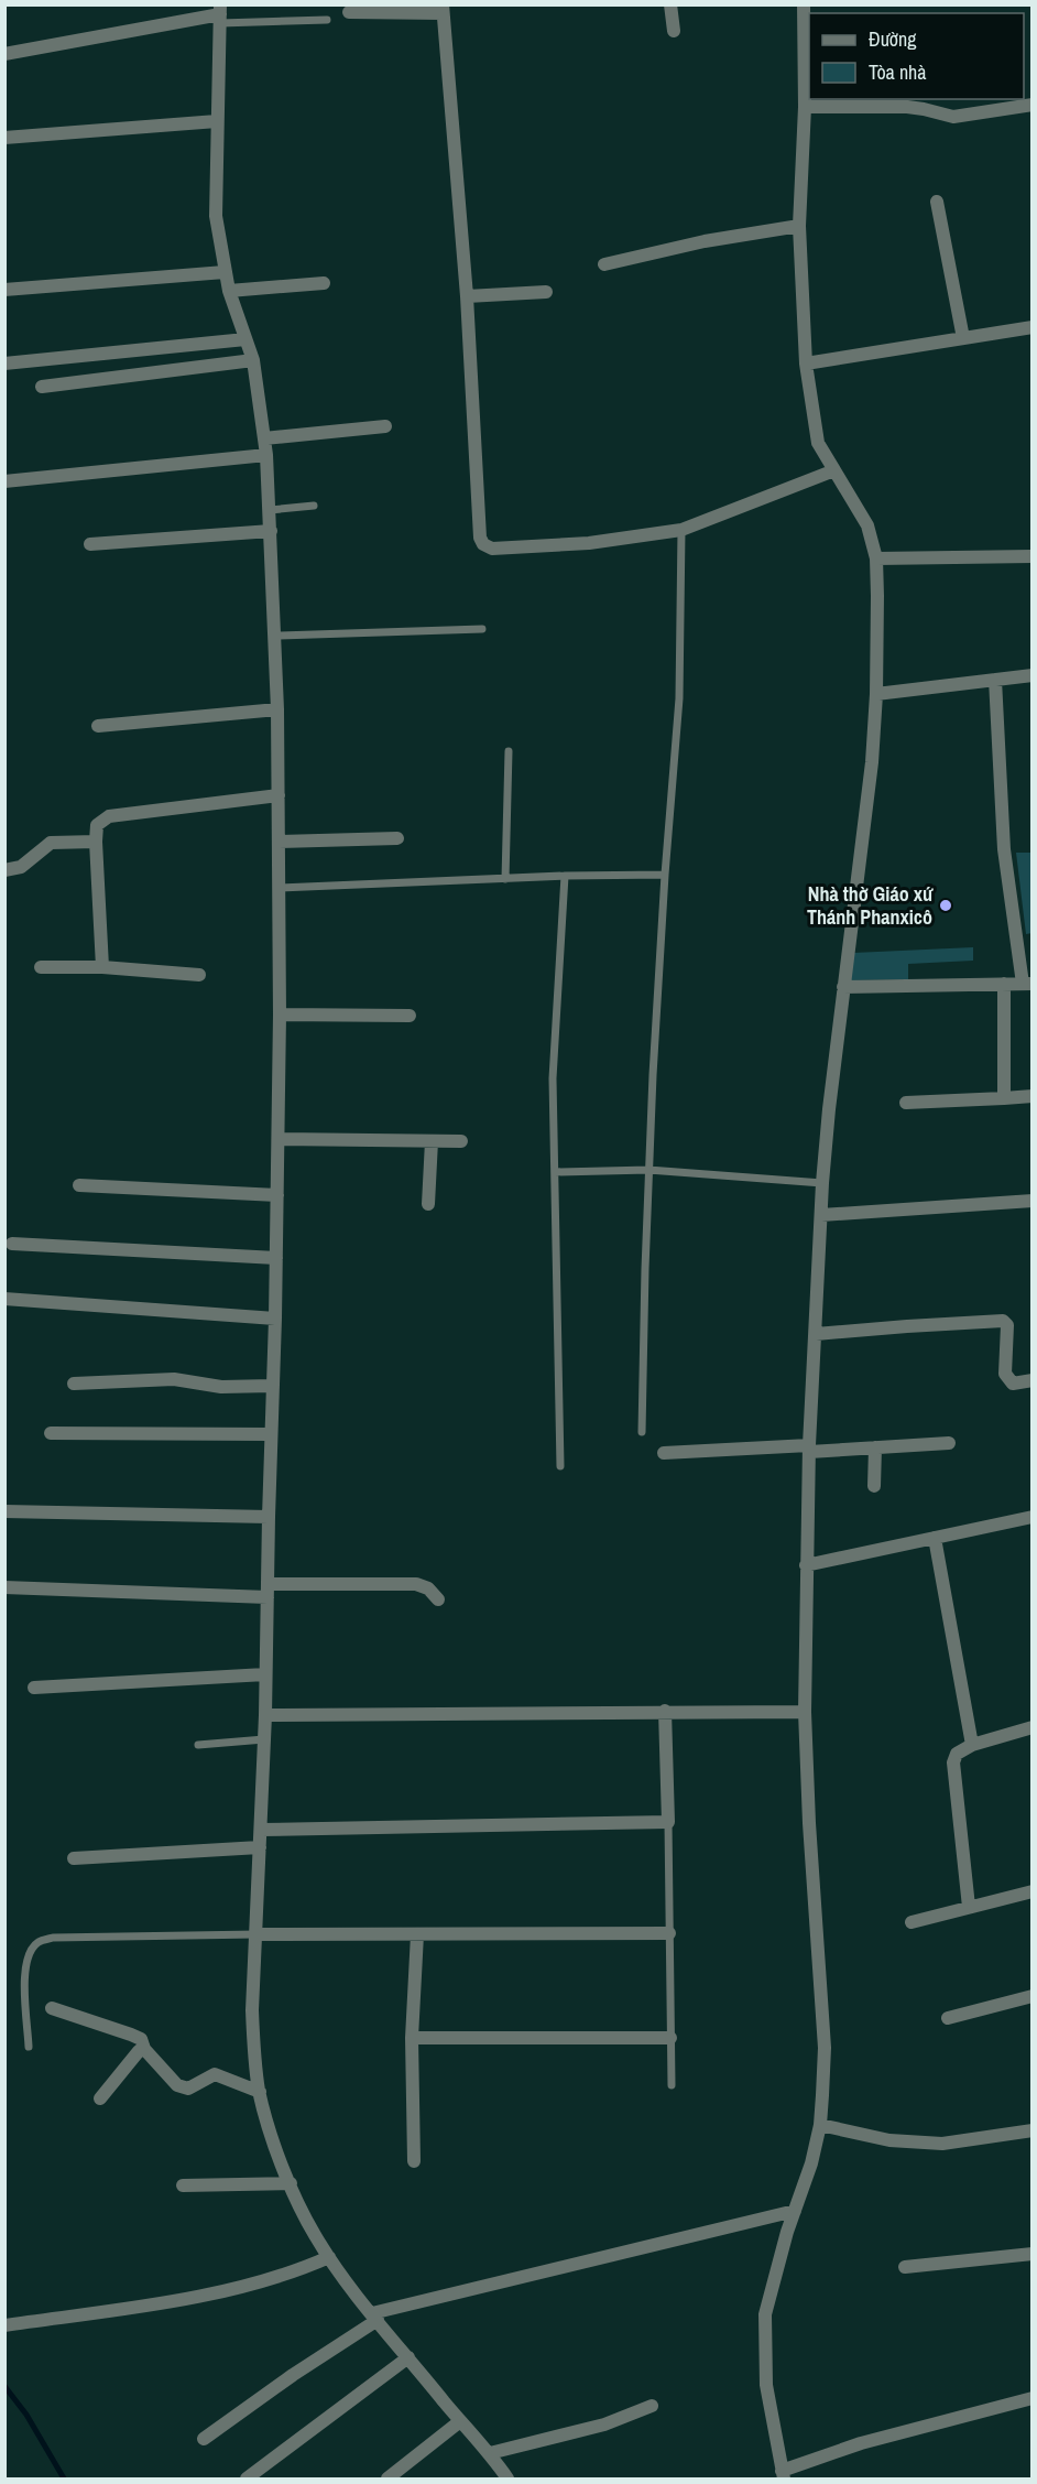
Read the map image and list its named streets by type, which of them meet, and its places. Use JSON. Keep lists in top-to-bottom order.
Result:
{
  "places": ["Nhà thờ Giáo xứ Thánh Phanxicô"],
  "legend": ["Đường", "Tòa nhà"]
}
